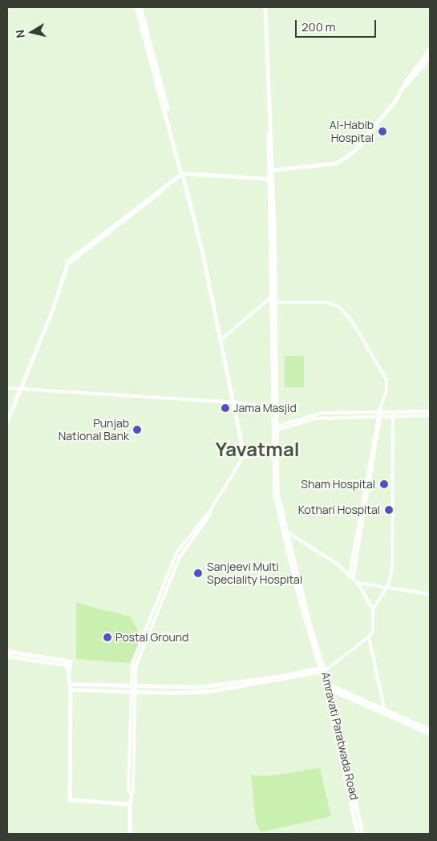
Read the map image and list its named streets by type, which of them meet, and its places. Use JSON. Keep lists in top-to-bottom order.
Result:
{
  "streets": {
    "main road": ["Amravati Paratwada Road"]
  },
  "districts": ["Yavatmal"],
  "places": [
    "Al-Habib Hospital",
    "Jama Masjid",
    "Punjab National Bank",
    "Sham Hospital",
    "Kothari Hospital",
    "Sanjeevi Multi Speciality Hospital",
    "Postal Ground"
  ],
  "scale_bar": "200 m",
  "north": "left"
}
